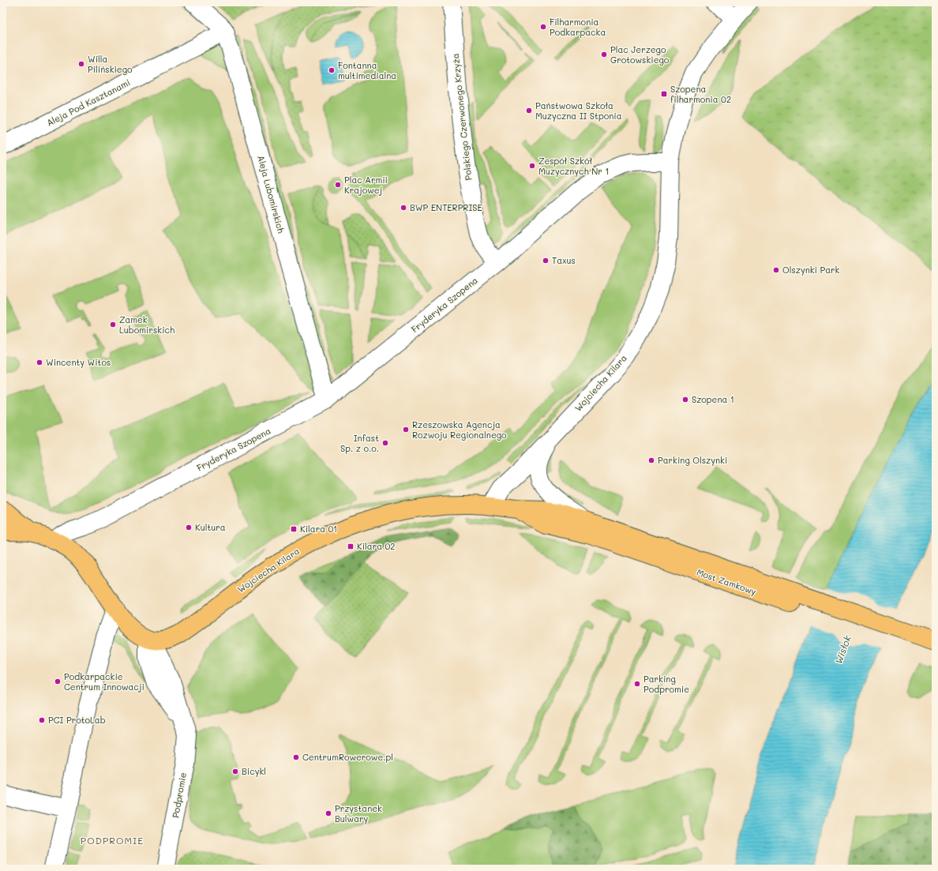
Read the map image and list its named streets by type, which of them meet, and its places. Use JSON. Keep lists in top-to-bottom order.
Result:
{
  "streets": {
    "main road": ["Wojciecha Kilara", "Most Zamkowy", "Podpromie"],
    "street": [
      "Aleja Pod Kasztanami",
      "Polskiego Czerwonego Krzyża",
      "Aleja Lubomirskich",
      "Fryderyka Szopena"
    ]
  },
  "crossings": [
    ["Aleja Pod Kasztanami", "Aleja Lubomirskich"],
    ["Polskiego Czerwonego Krzyża", "Fryderyka Szopena"],
    ["Aleja Lubomirskich", "Fryderyka Szopena"],
    ["Fryderyka Szopena", "Wojciecha Kilara"],
    ["Fryderyka Szopena", "Podpromie"],
    ["Wojciecha Kilara", "Most Zamkowy"],
    ["Wojciecha Kilara", "Podpromie"]
  ],
  "districts": ["PODPROMIE"],
  "water": ["Wisłok"],
  "places": {
    "other": [
      "Filharmonia Podkarpacka",
      "Plac Jerzego Grotowskiego",
      "Willa Pilińskiego",
      "Fontanna multimedialna",
      "Państwowa Szkoła Muzyczna II Stponia",
      "Zespół Szkół Muzycznych Nr 1",
      "Plac Armii Krajowej",
      "BWP ENTERPRISE",
      "Taxus",
      "Olszynki Park",
      "Zamek Lubomirskich",
      "Wincenty Witos",
      "Szopena 1",
      "Rzeszowska Agencja Rozwoju Regionalnego",
      "Infast Sp. z o.o.",
      "Parking Olszynki",
      "Kultura",
      "Podkarpackie Centrum Innowacji",
      "Parking Podpromie",
      "PCI ProtoLab",
      "CentrumRowerowe.pl",
      "Bicykl",
      "Przystanek Bulwary"
    ],
    "transit": ["Szopena filharmonia 02", "Kilara 01", "Kilara 02"]
  }
}
